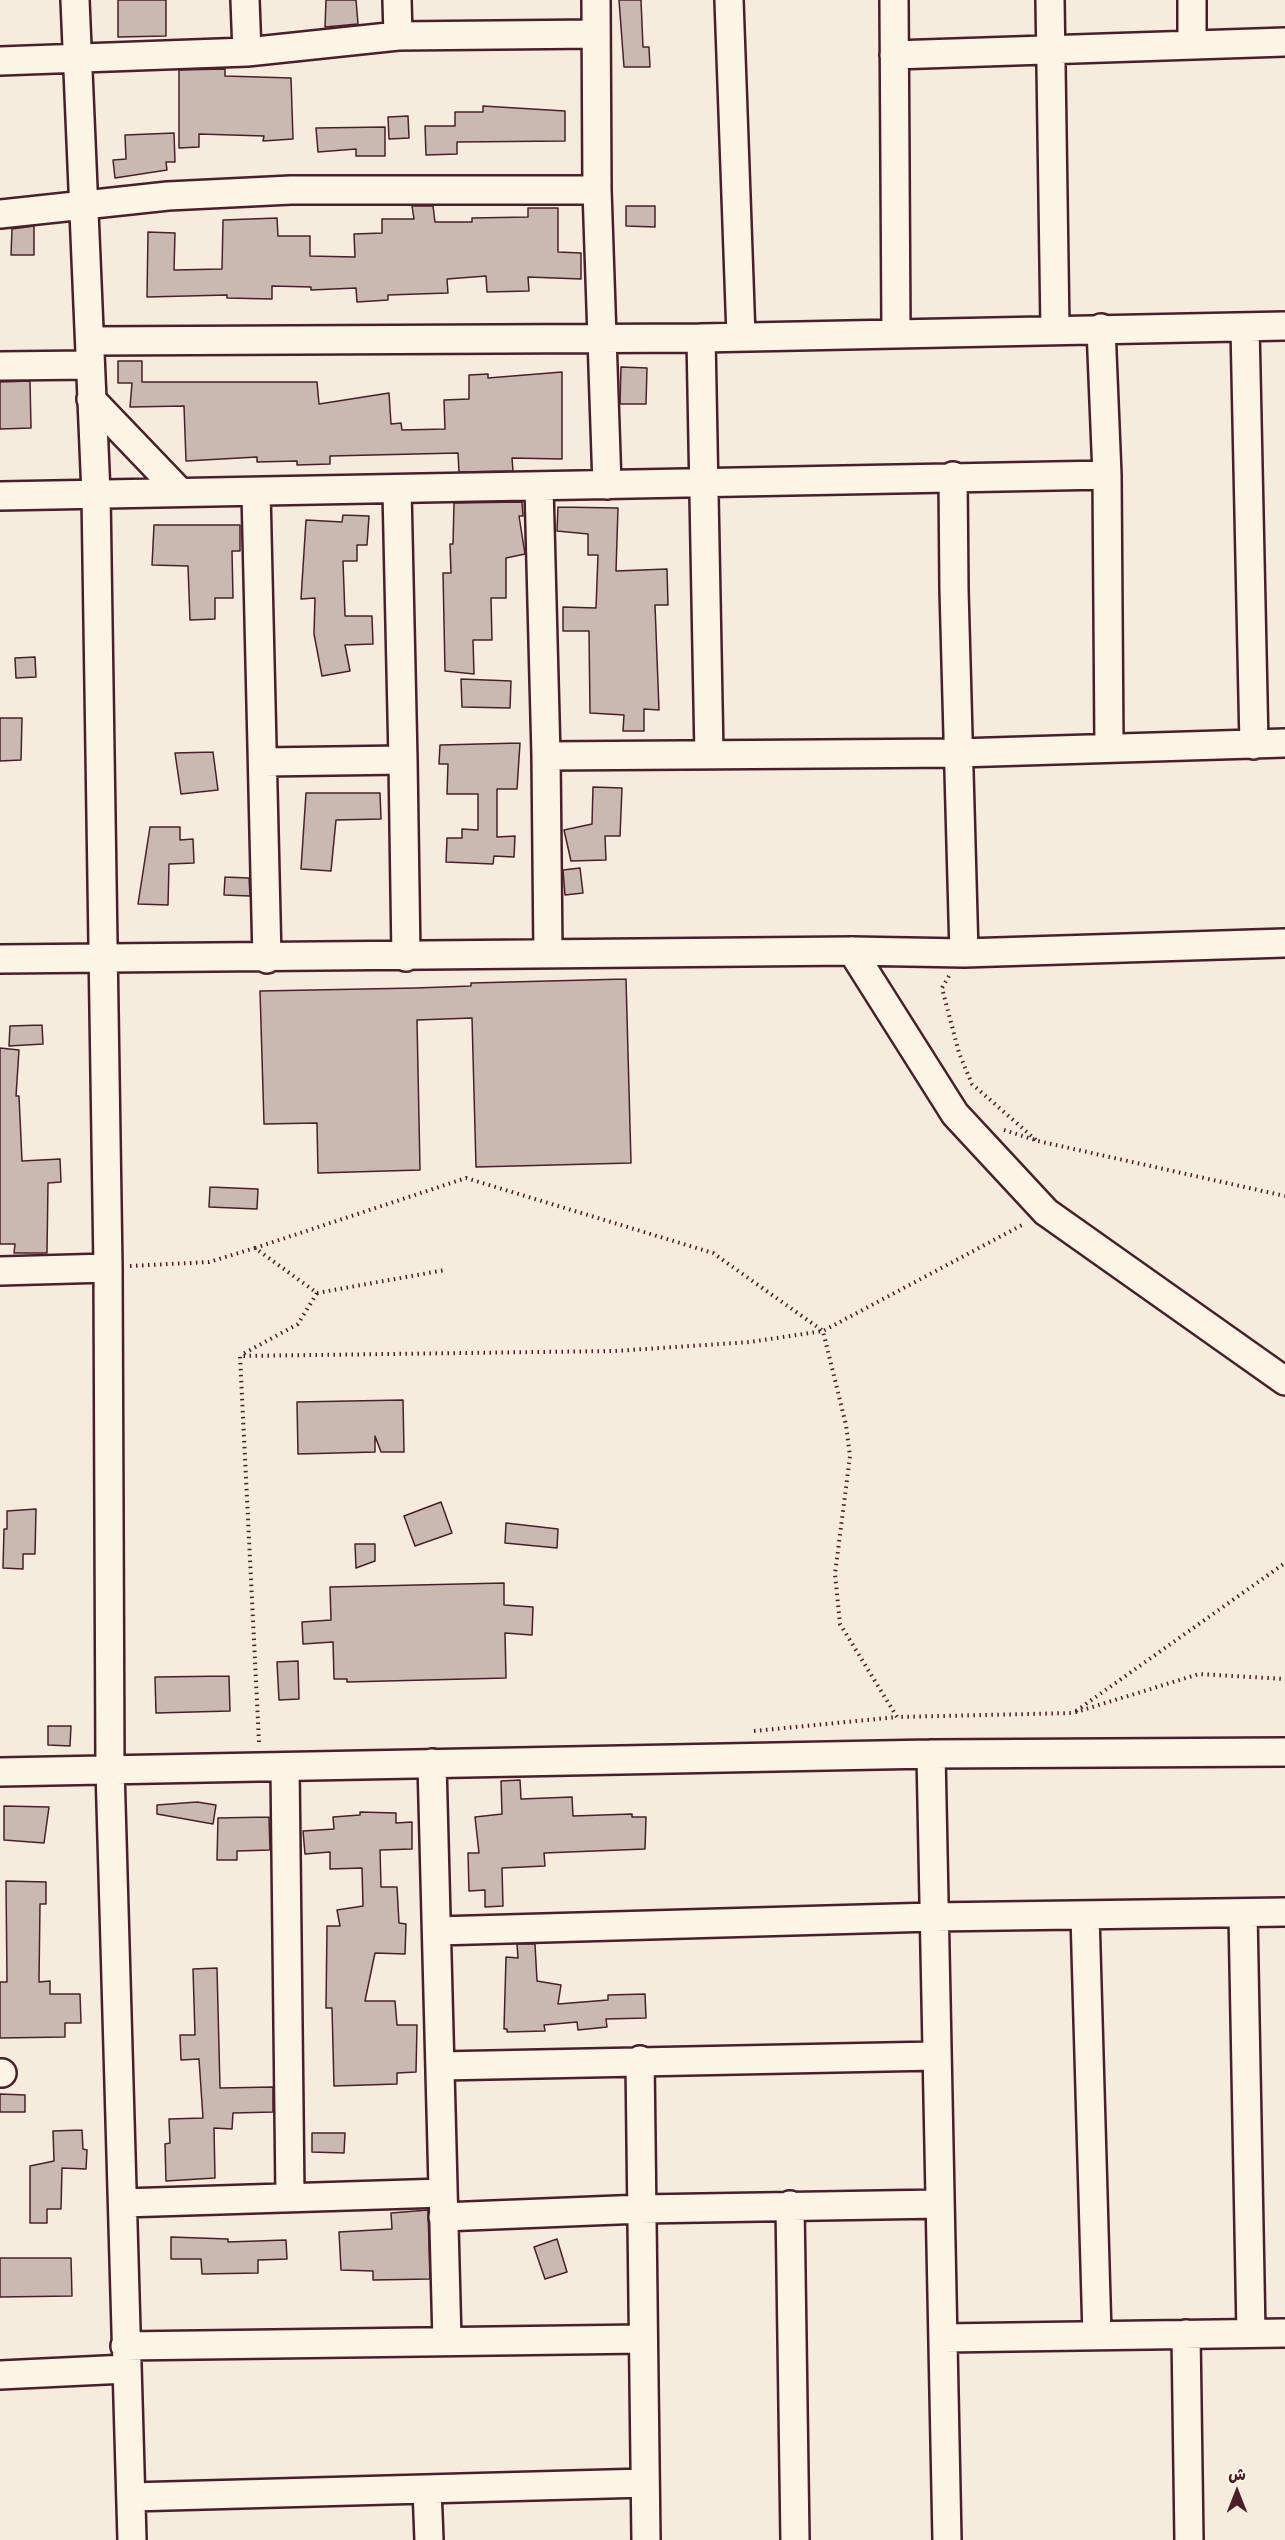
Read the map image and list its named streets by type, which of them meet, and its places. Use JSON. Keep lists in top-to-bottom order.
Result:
{
  "north": "top"
}
